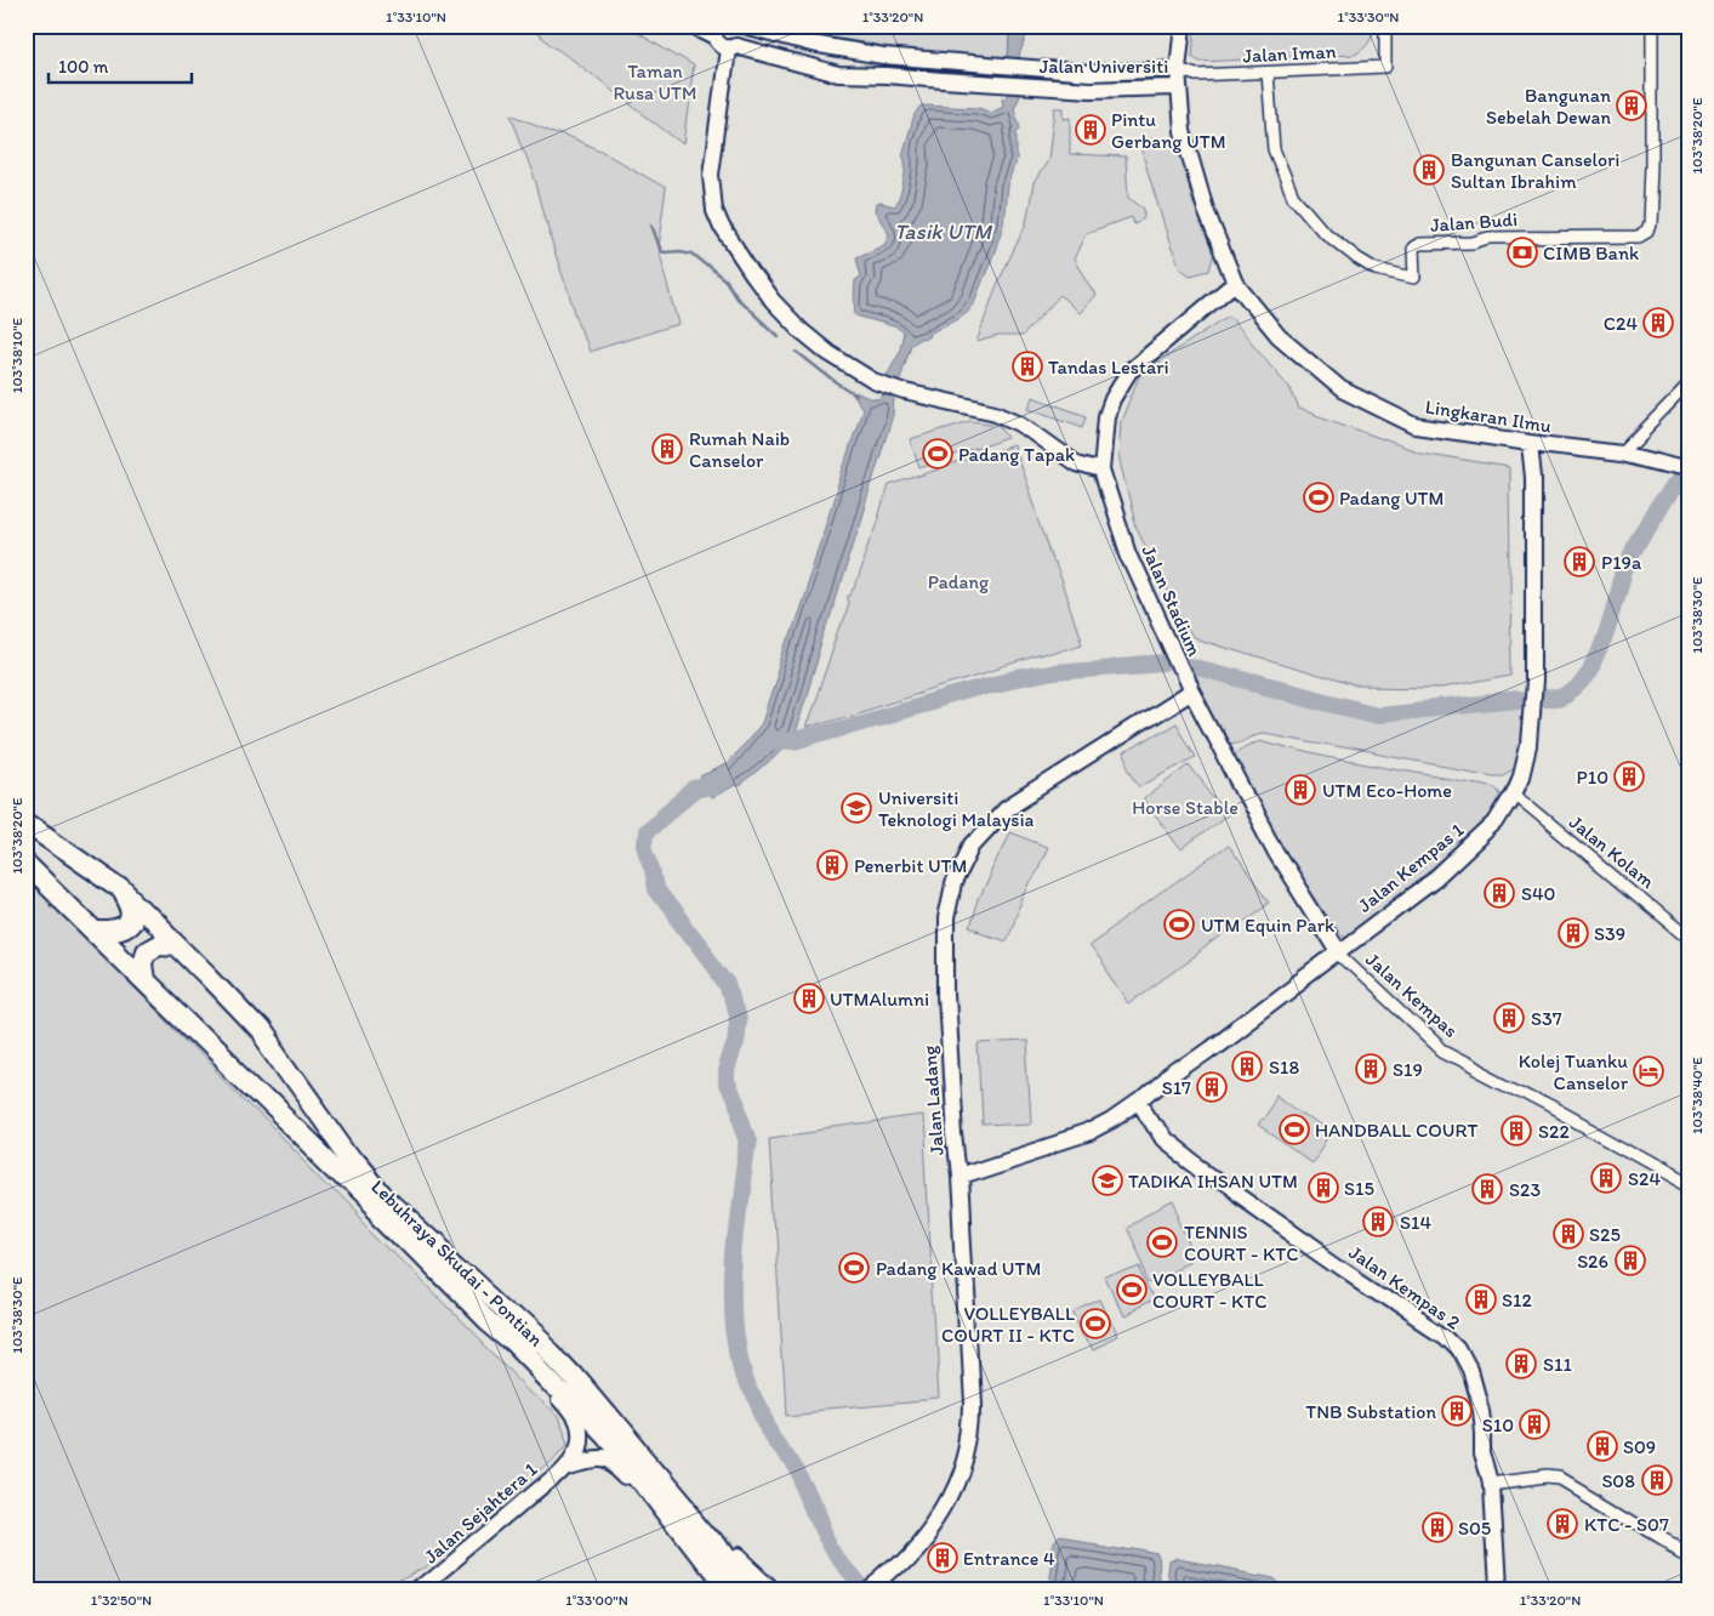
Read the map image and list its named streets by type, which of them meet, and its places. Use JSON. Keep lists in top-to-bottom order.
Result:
{
  "streets": {
    "highway": ["Lebuhraya Skudai - Pontian"],
    "street": [
      "Jalan Iman",
      "Jalan Universiti",
      "Jalan Budi",
      "Lingkaran Ilmu",
      "Jalan Stadium",
      "Jalan Kolam",
      "Jalan Kempas 1",
      "Jalan Kempas",
      "Jalan Ladang",
      "Jalan Kempas 2",
      "Jalan Sejahtera 1"
    ]
  },
  "crossings": [
    ["Jalan Iman", "Jalan Universiti"],
    ["Jalan Iman", "Jalan Budi"],
    ["Jalan Universiti", "Lingkaran Ilmu"],
    ["Lingkaran Ilmu", "Jalan Stadium"],
    ["Lingkaran Ilmu", "Jalan Kempas 1"],
    ["Jalan Stadium", "Jalan Kempas 1"],
    ["Jalan Stadium", "Jalan Kempas"],
    ["Jalan Stadium", "Jalan Ladang"],
    ["Jalan Kolam", "Jalan Kempas 1"],
    ["Jalan Kempas 1", "Jalan Kempas"],
    ["Jalan Kempas 1", "Jalan Ladang"],
    ["Jalan Kempas 1", "Jalan Kempas 2"],
    ["Lebuhraya Skudai - Pontian", "Jalan Sejahtera 1"]
  ],
  "water": ["Tasik UTM"],
  "parks": ["Taman Rusa UTM", "Padang", "Horse Stable"],
  "places": {
    "building": [
      "Bangunan Sebelah Dewan",
      "Pintu Gerbang UTM",
      "Bangunan Canselori Sultan Ibrahim",
      "C24",
      "Tandas Lestari",
      "Rumah Naib Canselor",
      "P19a",
      "P10",
      "UTM Eco-Home",
      "Penerbit UTM",
      "S40",
      "S39",
      "UTMAlumni",
      "S37",
      "S18",
      "S19",
      "S17",
      "S22",
      "S24",
      "S15",
      "S23",
      "S14",
      "S25",
      "S26",
      "S12",
      "S11",
      "TNB Substation",
      "S10",
      "S09",
      "S08",
      "KTC - S07",
      "S05",
      "Entrance 4"
    ],
    "bank": ["CIMB Bank"],
    "sports": [
      "Padang Tapak",
      "Padang UTM",
      "UTM Equin Park",
      "HANDBALL COURT",
      "TENNIS COURT - KTC",
      "Padang Kawad UTM",
      "VOLLEYBALL COURT - KTC",
      "VOLLEYBALL COURT II - KTC"
    ],
    "school or university": ["Universiti Teknologi Malaysia", "TADIKA IHSAN UTM"],
    "hotel": ["Kolej Tuanku Canselor"]
  },
  "scale_bar": "100 m",
  "coordinates": [
    "1°33'10\"N",
    "1°33'20\"N",
    "1°33'30\"N",
    "103°38'20\"E",
    "103°38'10\"E",
    "103°38'30\"E",
    "103°38'40\"E",
    "1°32'50\"N",
    "1°33'00\"N"
  ]
}
